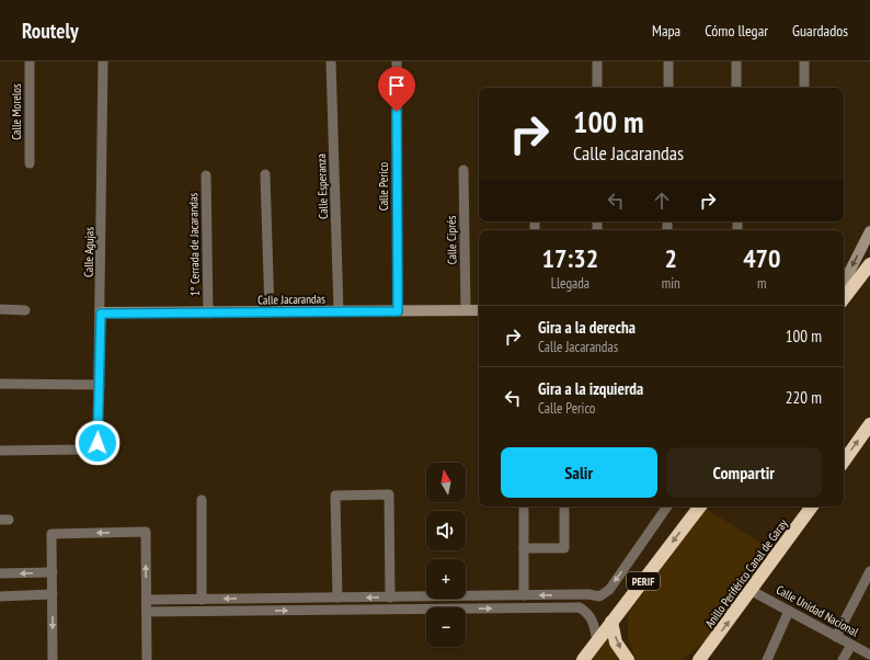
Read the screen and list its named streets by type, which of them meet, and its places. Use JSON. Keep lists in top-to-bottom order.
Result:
{
  "streets": {
    "highway": ["Anillo Periférico Canal de Garay", "PERIF"],
    "street": [
      "Calle Morelos",
      "Calle Esperanza",
      "Calle Perico",
      "Calle Ciprés",
      "1° Cerrada de Jacarandas",
      "Calle Agujas",
      "Calle Jacarandas",
      "Calle Unidad Nacional"
    ]
  },
  "crossings": [
    ["Calle Esperanza", "Calle Jacarandas"],
    ["Calle Perico", "Calle Jacarandas"],
    ["Calle Ciprés", "Calle Jacarandas"],
    ["1° Cerrada de Jacarandas", "Calle Jacarandas"],
    ["Calle Agujas", "Calle Jacarandas"],
    ["Anillo Periférico Canal de Garay", "Calle Unidad Nacional"]
  ],
  "north": "top",
  "page": {
    "header": "Routely",
    "nav": ["Mapa", "Cómo llegar", "Guardados"],
    "turn": ["100 m", "Calle Jacarandas"],
    "eta": [
      "17:32",
      "Llegada",
      "2",
      "min",
      "470",
      "m"
    ],
    "list": [
      {
        "name": "Gira a la derecha",
        "note": "Calle Jacarandas",
        "value": "100 m"
      },
      {
        "name": "Gira a la izquierda",
        "note": "Calle Perico",
        "value": "220 m"
      }
    ],
    "buttons": ["Salir", "Compartir"],
    "map_buttons": ["+", "−"]
  }
}
